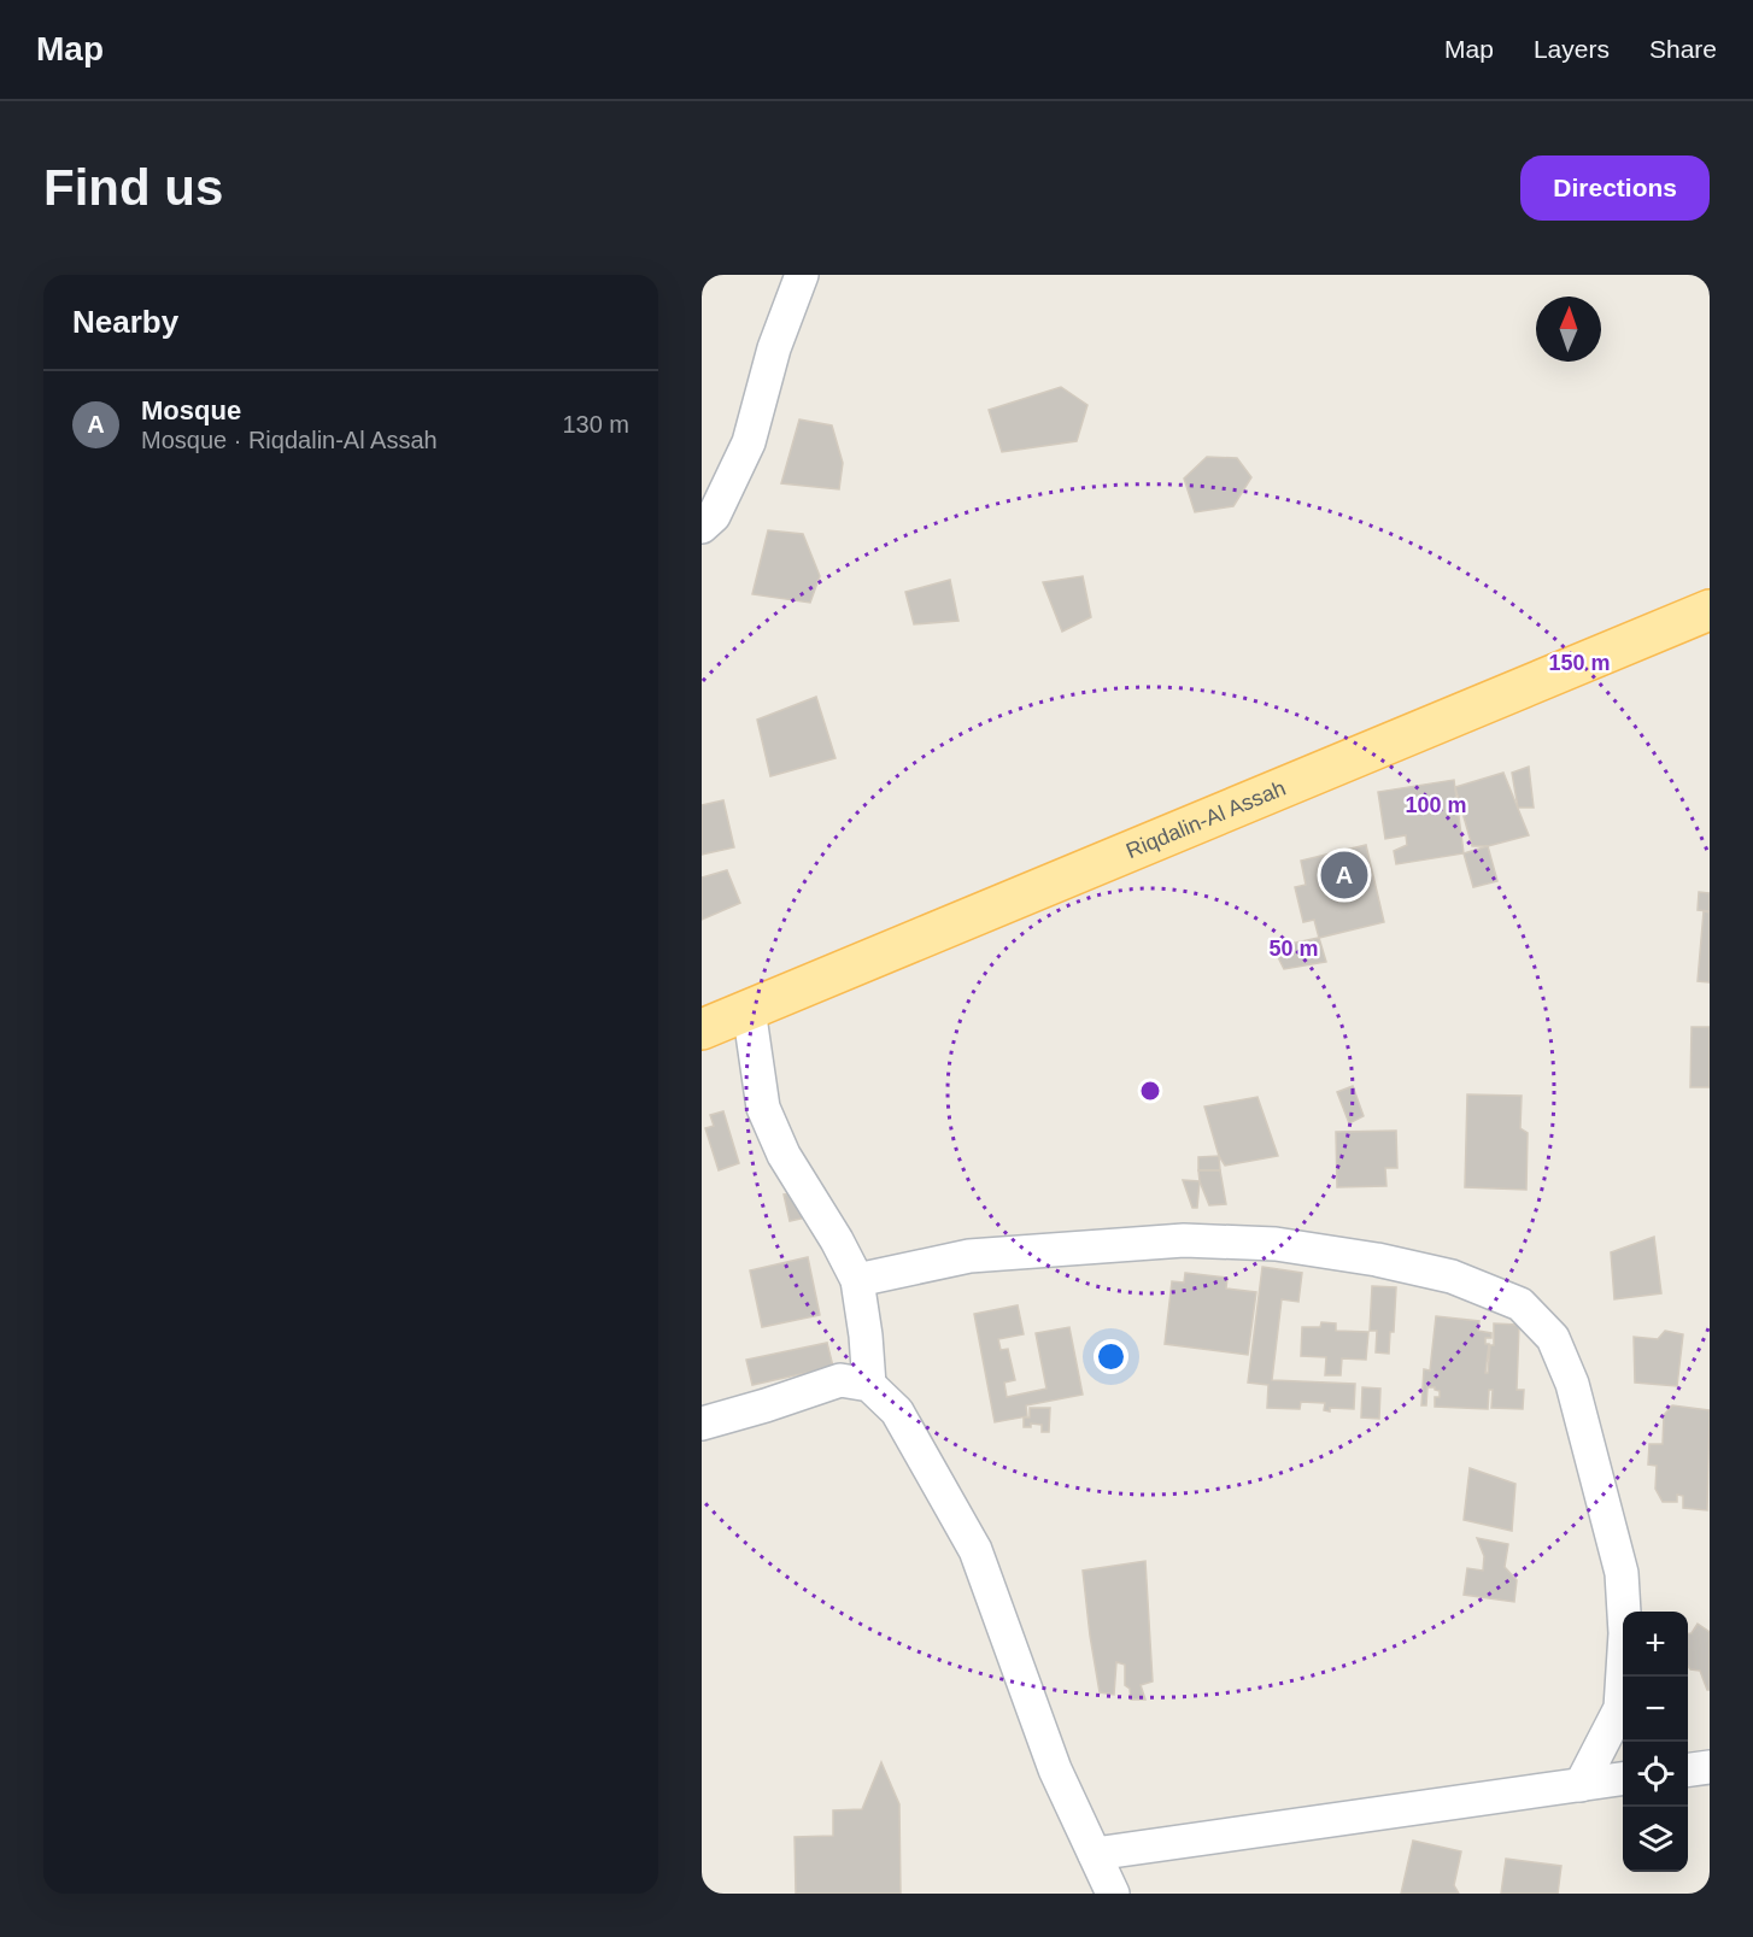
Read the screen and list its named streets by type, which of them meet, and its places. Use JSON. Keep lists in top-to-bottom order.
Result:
{
  "streets": {
    "main road": ["Riqdalin-Al Assah"]
  },
  "north": "top",
  "page": {
    "header": "Map",
    "nav": ["Map", "Layers", "Share"],
    "buttons": "Directions",
    "title": "Find us",
    "heading": "Nearby",
    "list": [
      {
        "mark": "A",
        "name": "Mosque",
        "note": "Mosque · Riqdalin-Al Assah",
        "value": "130 m"
      }
    ],
    "pins": "A",
    "map_buttons": ["+", "−"]
  },
  "rings": ["150 m", "100 m", "50 m"]
}
